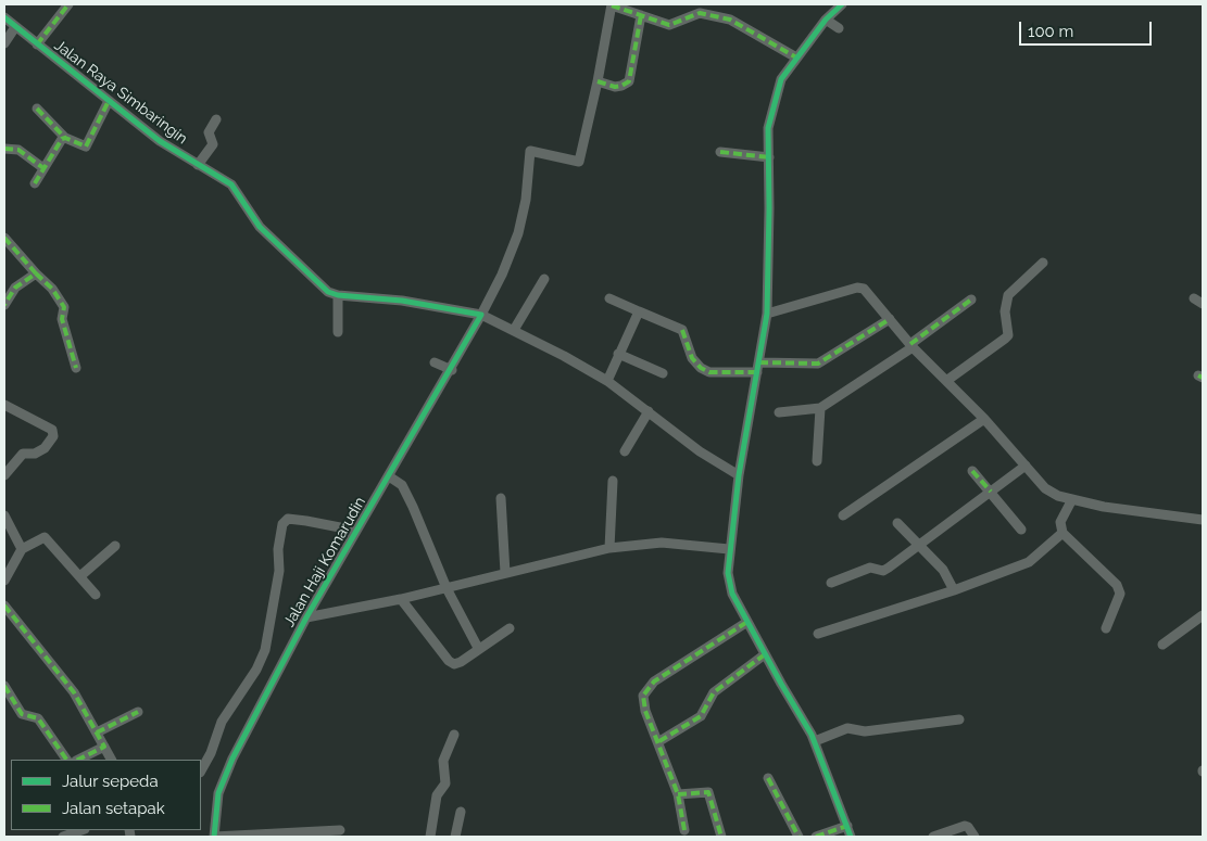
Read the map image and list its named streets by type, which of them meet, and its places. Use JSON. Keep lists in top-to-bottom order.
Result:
{
  "streets": {
    "street": ["Jalan Raya Simbaringin", "Jalan Haji Komarudin"]
  },
  "crossings": [
    ["Jalan Raya Simbaringin", "Jalan Haji Komarudin"]
  ],
  "legend": ["Jalur sepeda", "Jalan setapak"],
  "scale_bar": "100 m"
}
